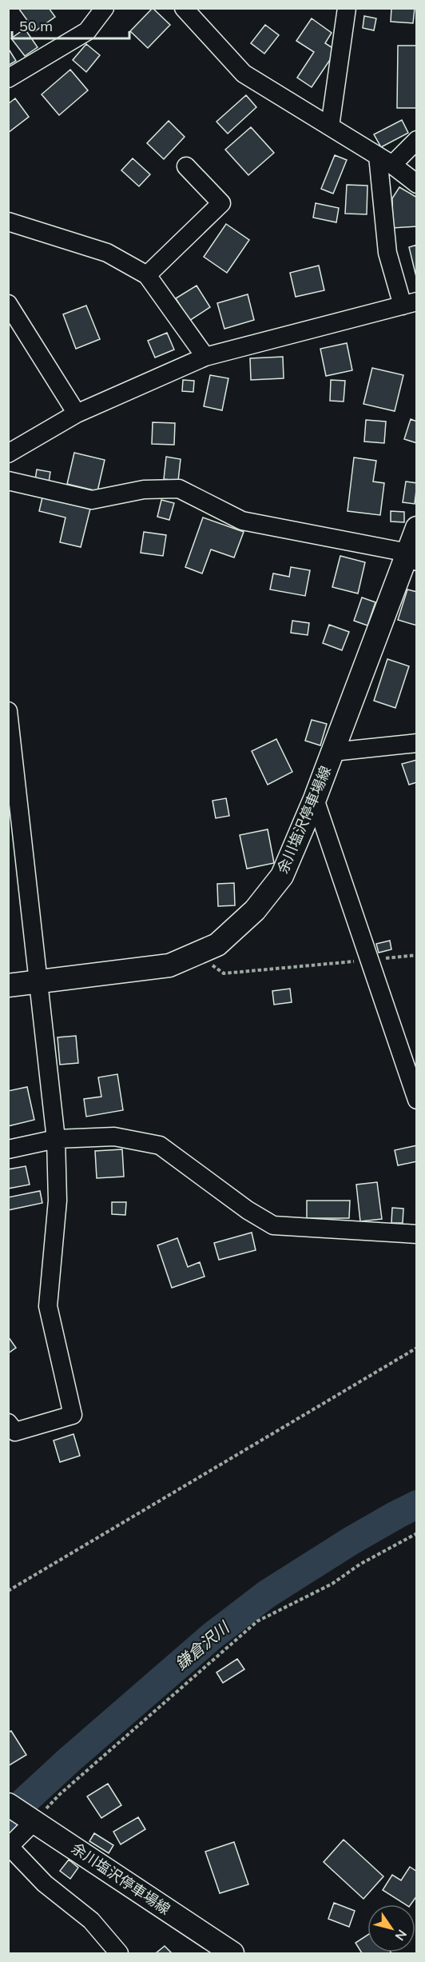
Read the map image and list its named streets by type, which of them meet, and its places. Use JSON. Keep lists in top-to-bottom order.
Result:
{
  "streets": {
    "main road": ["余川塩沢停車場線"]
  },
  "water": ["鎌倉沢川"],
  "scale_bar": "50 m",
  "north": "bottom right"
}
